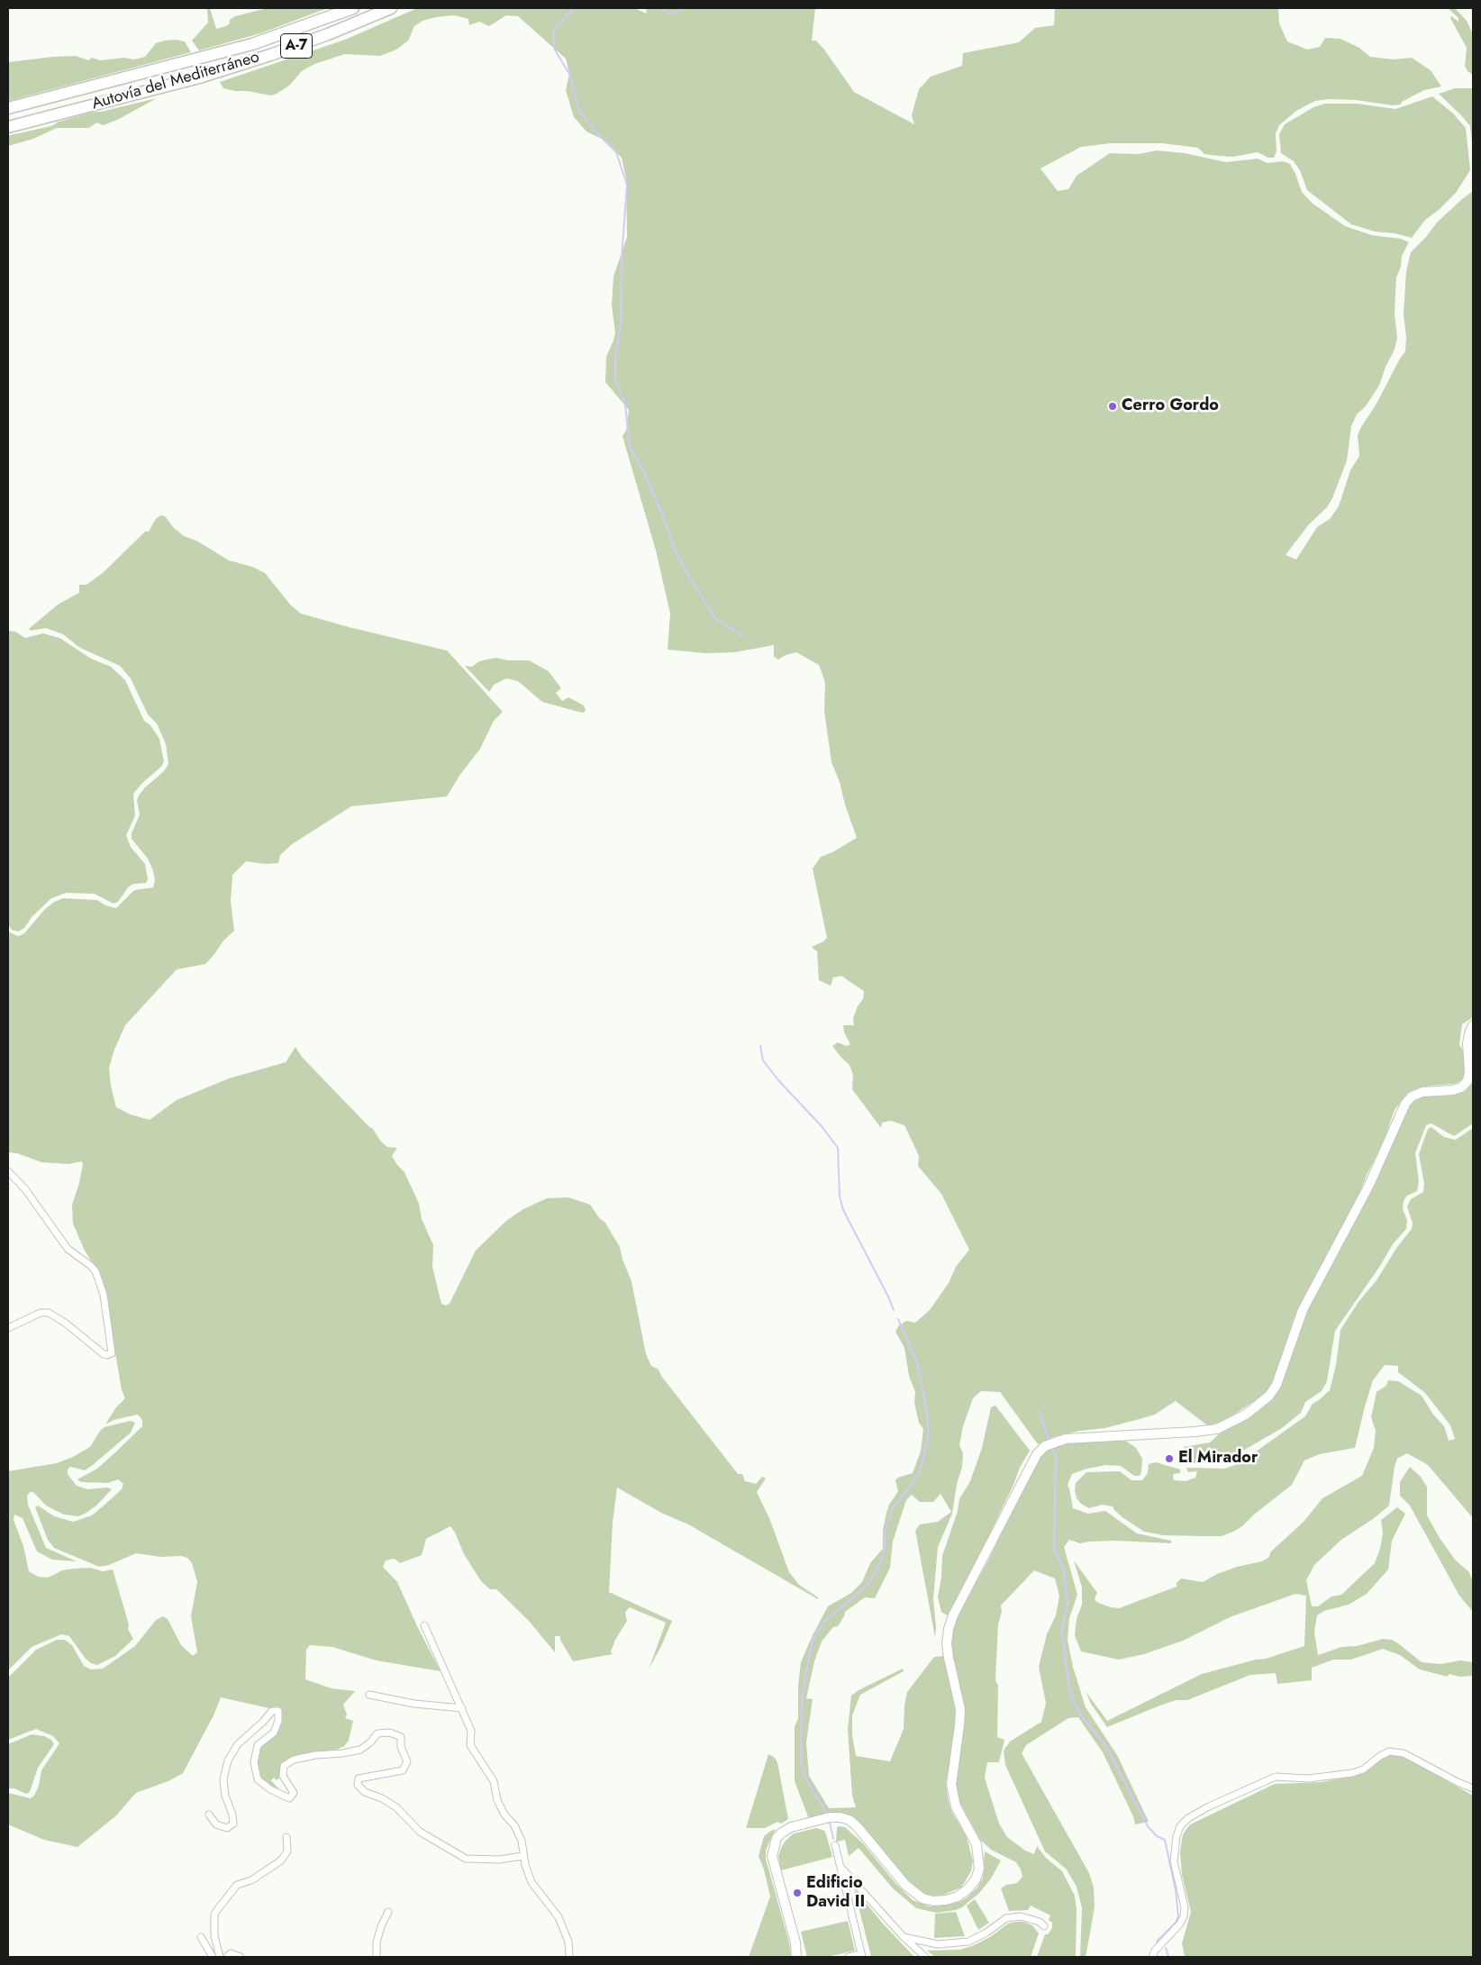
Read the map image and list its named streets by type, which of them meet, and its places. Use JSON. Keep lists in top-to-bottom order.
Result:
{
  "streets": {
    "highway": ["A-7", "Autovía del Mediterráneo"]
  },
  "places": ["Cerro Gordo", "El Mirador", "Edificio David II"]
}
